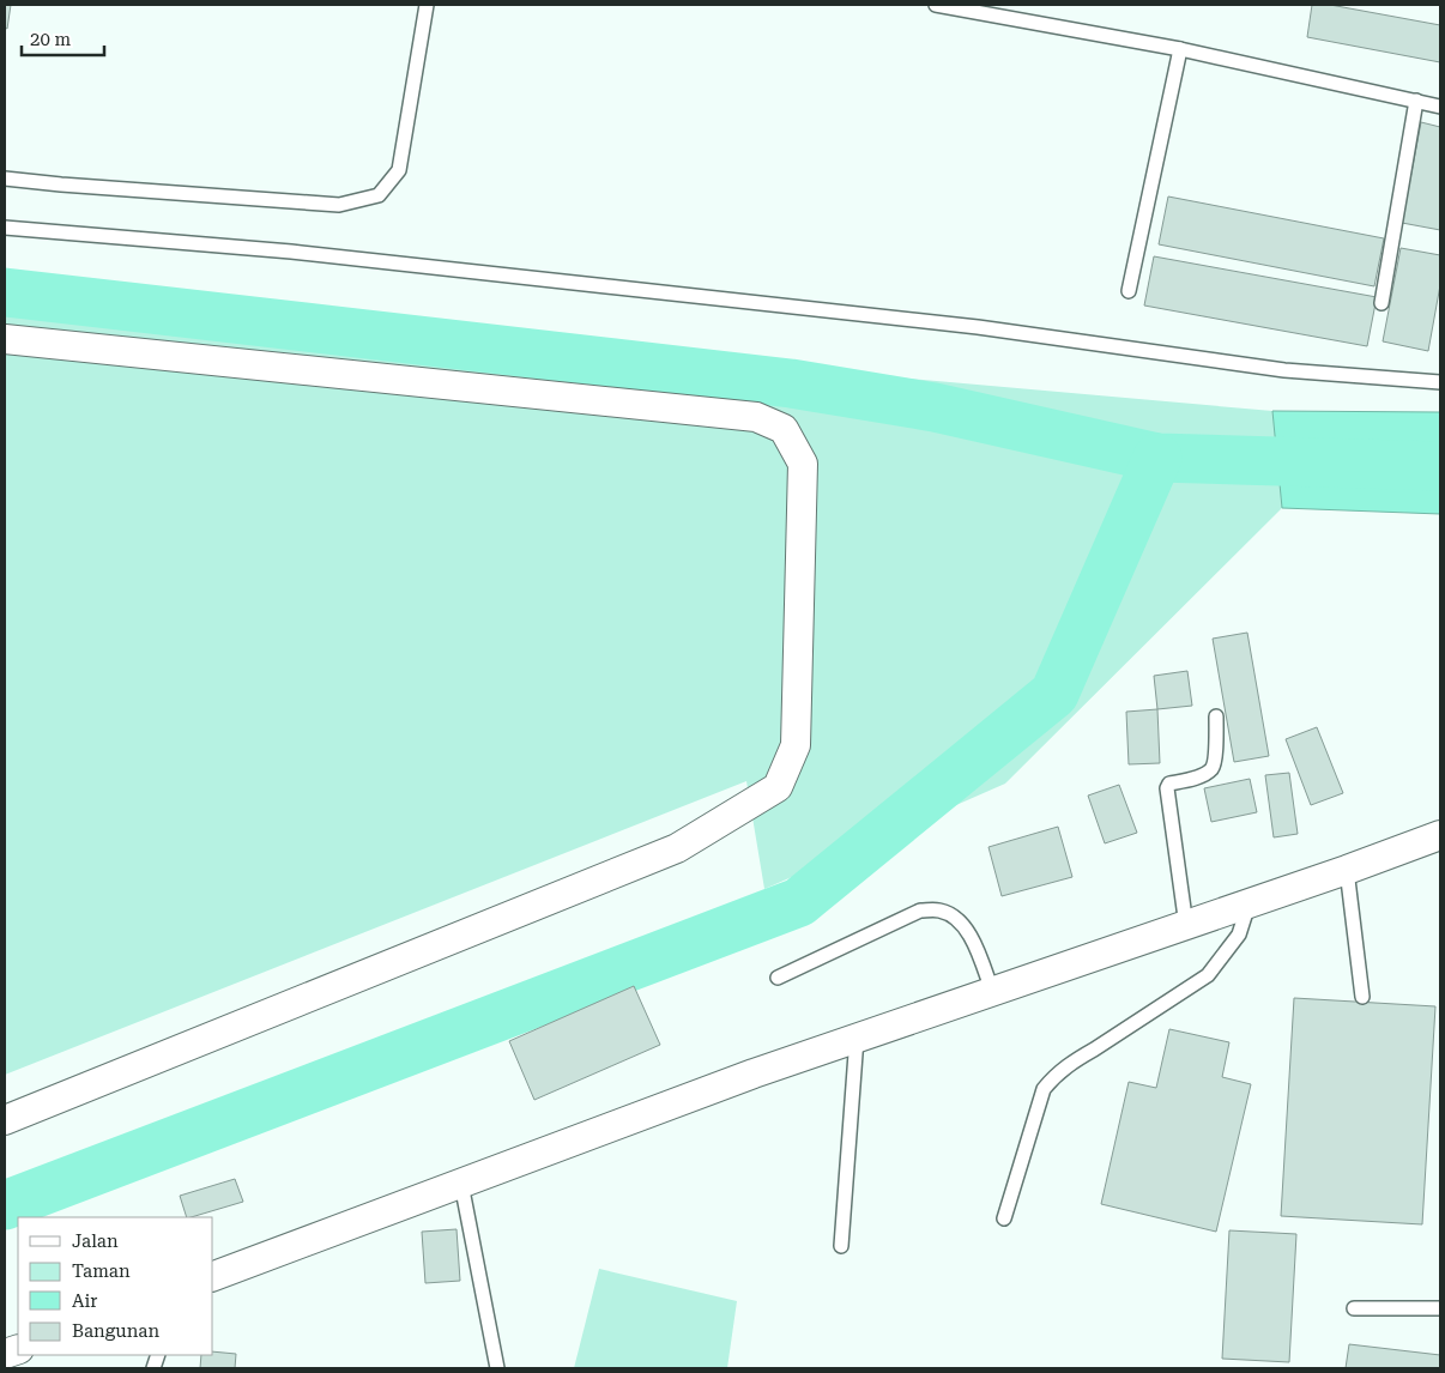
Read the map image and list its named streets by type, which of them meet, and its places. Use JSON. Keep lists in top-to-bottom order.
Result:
{
  "legend": [
    "Jalan",
    "Taman",
    "Air",
    "Bangunan"
  ],
  "scale_bar": "20 m"
}
